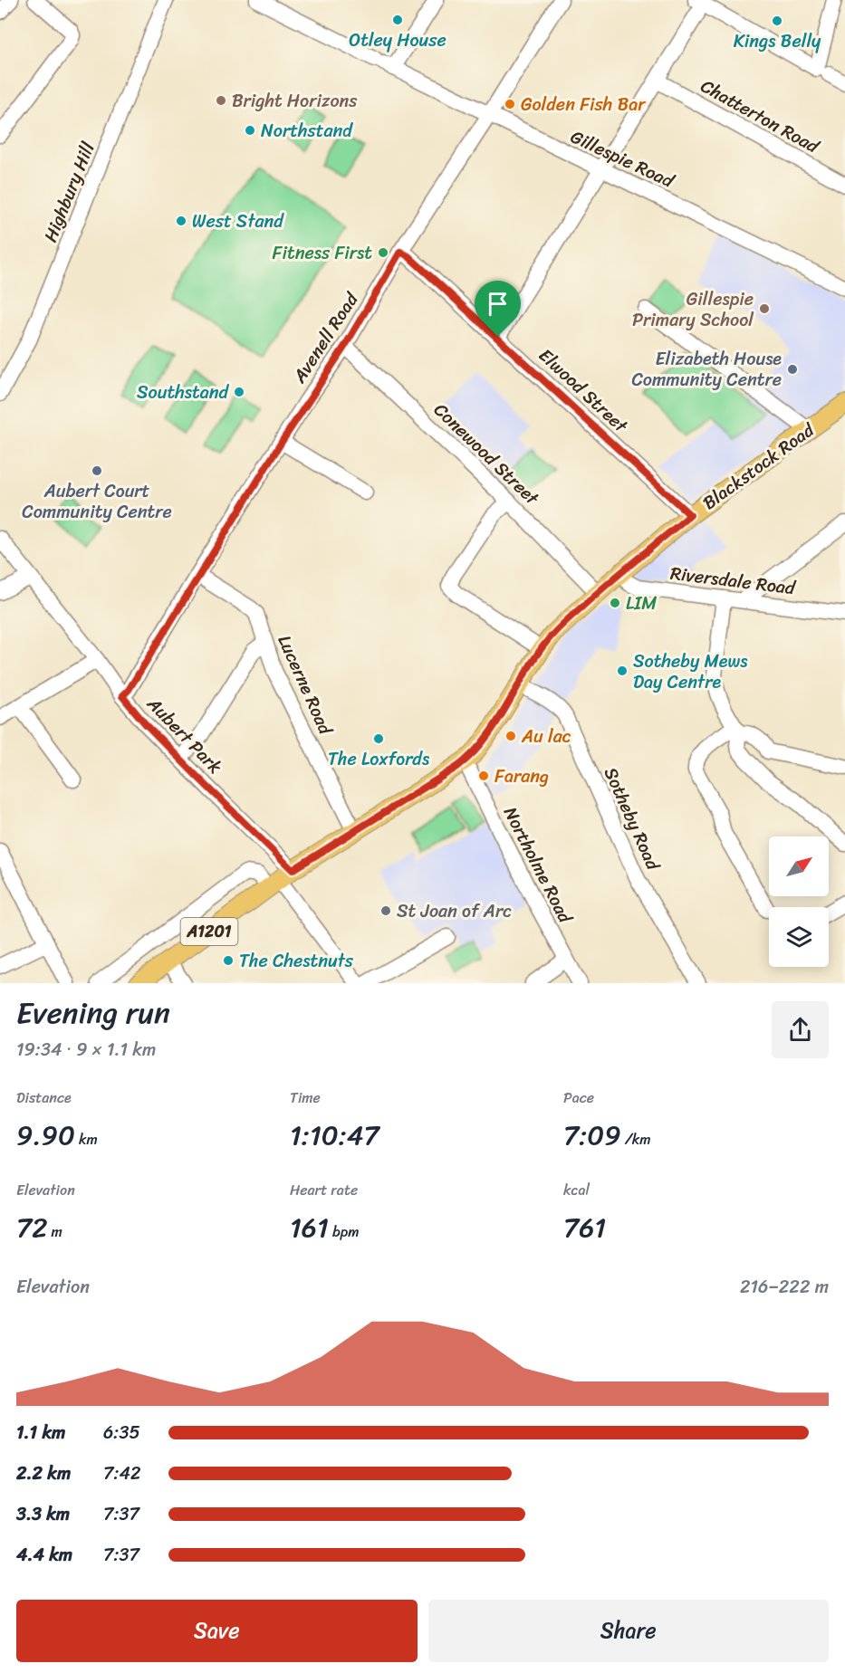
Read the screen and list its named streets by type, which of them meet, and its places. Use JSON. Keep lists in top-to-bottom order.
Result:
{
  "streets": {
    "main road": ["Blackstock Road", "A1201"],
    "street": [
      "Chatterton Road",
      "Gillespie Road",
      "Highbury Hill",
      "Avenell Road",
      "Elwood Street",
      "Conewood Street",
      "Riversdale Road",
      "Lucerne Road",
      "Aubert Park",
      "Sotheby Road",
      "Northolme Road"
    ]
  },
  "crossings": [
    ["Gillespie Road", "Avenell Road"],
    ["Avenell Road", "Elwood Street"],
    ["Avenell Road", "Conewood Street"],
    ["Avenell Road", "Lucerne Road"],
    ["Avenell Road", "Aubert Park"],
    ["Elwood Street", "Blackstock Road"],
    ["Conewood Street", "Blackstock Road"],
    ["Conewood Street", "A1201"],
    ["Blackstock Road", "Riversdale Road"],
    ["Blackstock Road", "A1201"],
    ["Lucerne Road", "A1201"],
    ["Aubert Park", "A1201"],
    ["Sotheby Road", "A1201"],
    ["Northolme Road", "A1201"]
  ],
  "places": [
    "Otley House",
    "Kings Belly",
    "Bright Horizons",
    "Golden Fish Bar",
    "Northstand",
    "West Stand",
    "Fitness First",
    "Gillespie Primary School",
    "Elizabeth House Community Centre",
    "Southstand",
    "Aubert Court Community Centre",
    "LIM",
    "Sotheby Mews Day Centre",
    "Au lac",
    "The Loxfords",
    "Farang",
    "St Joan of Arc",
    "The Chestnuts"
  ],
  "north": "top right",
  "page": {
    "heading": ["Evening run", "19:34 · 9 × 1.1 km"],
    "stats": [
      ["Distance", "9.90 km"],
      ["Time", "1:10:47"],
      ["Pace", "7:09 /km"],
      ["Elevation", "72 m"],
      ["Heart rate", "161 bpm"],
      ["kcal", "761"]
    ],
    "chart": ["Elevation", "216–222 m"],
    "list": [
      {
        "name": "1.1 km",
        "note": "6:35"
      },
      {
        "name": "2.2 km",
        "note": "7:42"
      },
      {
        "name": "3.3 km",
        "note": "7:37"
      },
      {
        "name": "4.4 km",
        "note": "7:37"
      }
    ],
    "buttons": ["Save", "Share"]
  }
}
